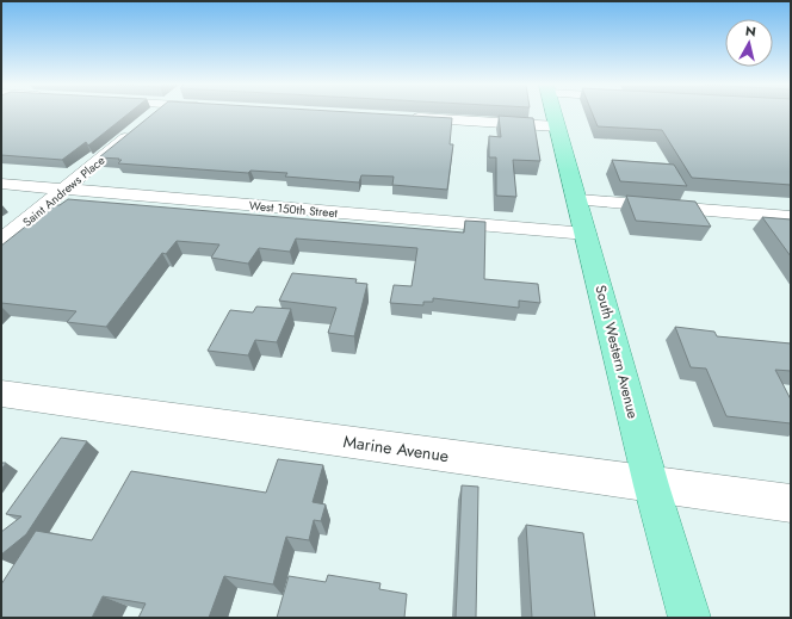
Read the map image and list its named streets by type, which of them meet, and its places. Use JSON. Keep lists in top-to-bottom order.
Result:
{
  "streets": {
    "main road": ["South Western Avenue", "Marine Avenue"],
    "street": ["Saint Andrews Place", "West 150th Street"]
  },
  "crossings": [
    ["Saint Andrews Place", "West 150th Street"],
    ["West 150th Street", "South Western Avenue"],
    ["South Western Avenue", "Marine Avenue"]
  ],
  "north": "top"
}
